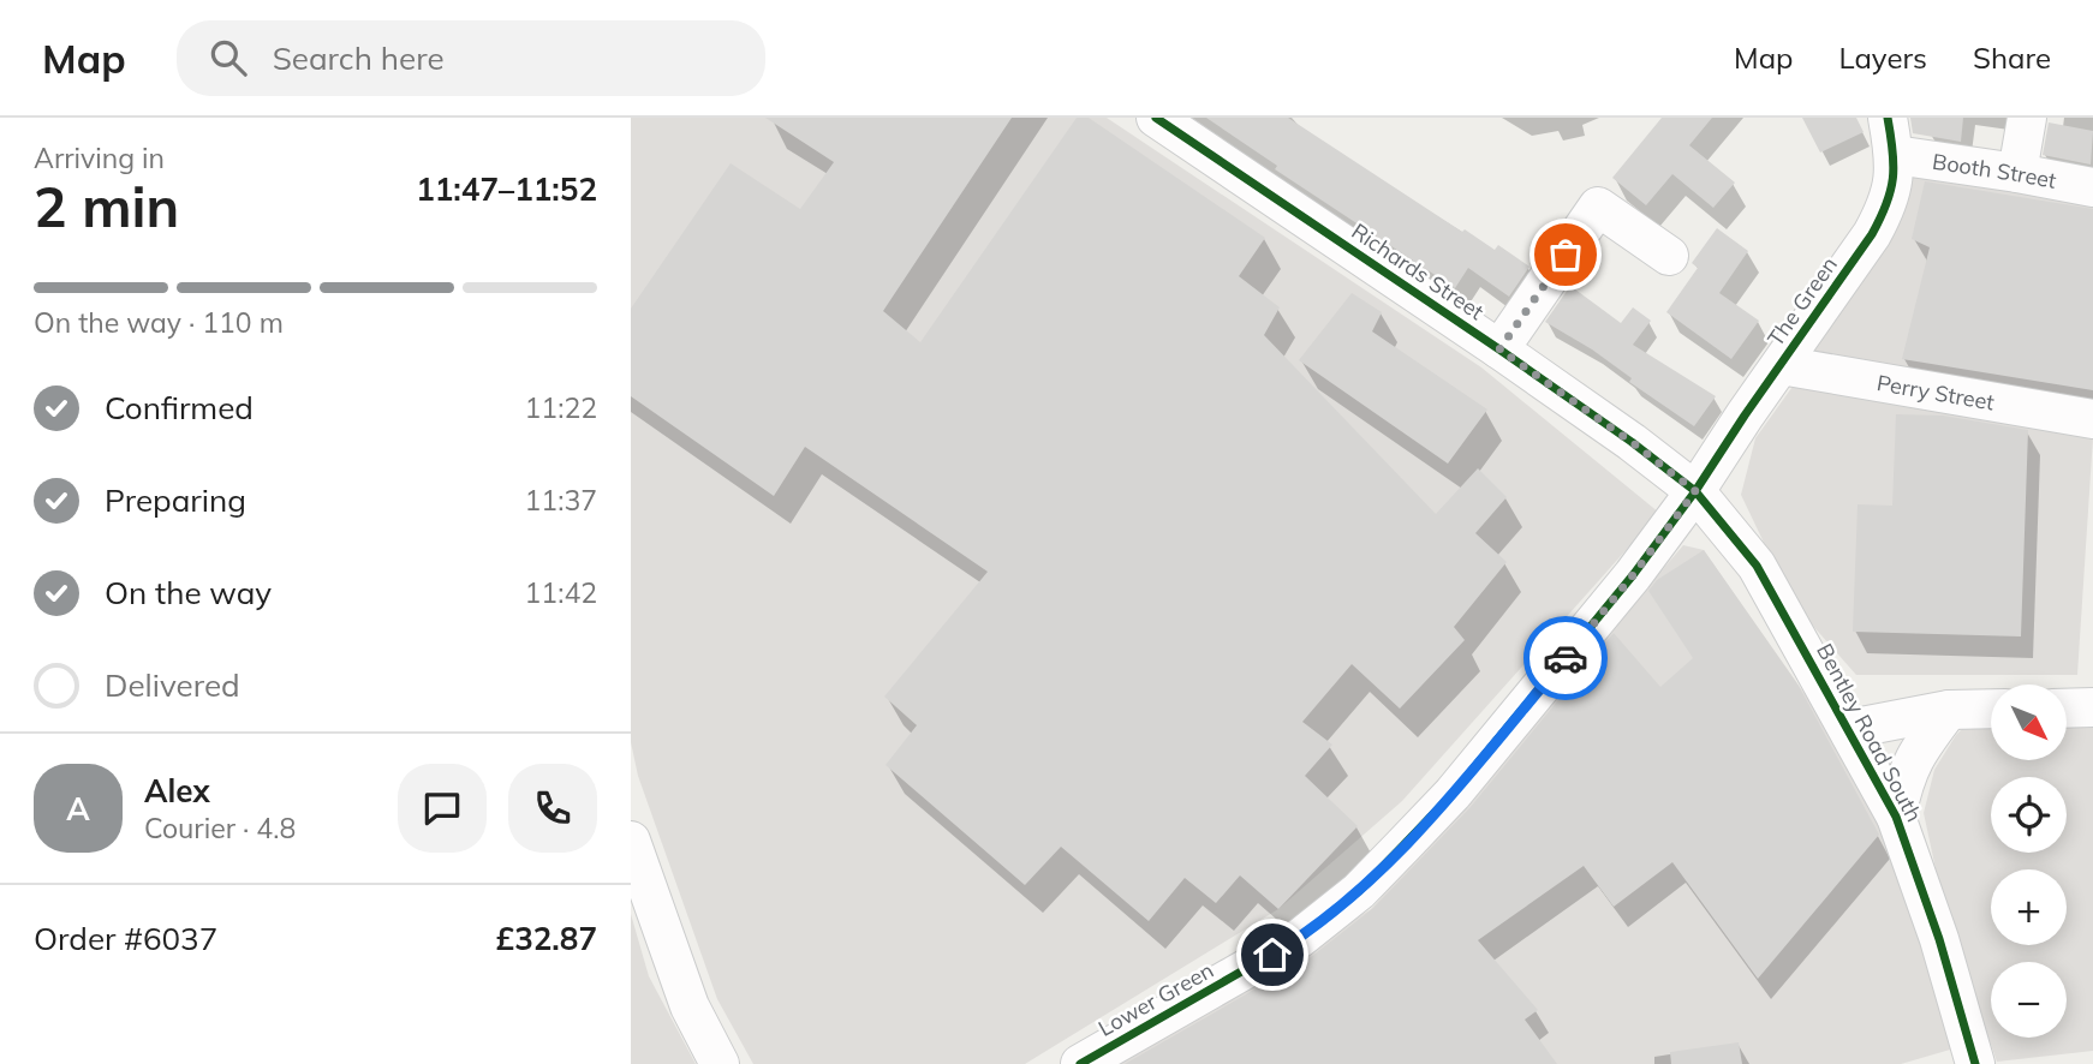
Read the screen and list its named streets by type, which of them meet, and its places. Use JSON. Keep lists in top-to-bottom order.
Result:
{
  "streets": {
    "street": [
      "Booth Street",
      "Richards Street",
      "The Green",
      "Perry Street",
      "Bentley Road South",
      "Lower Green"
    ]
  },
  "crossings": [
    ["Booth Street", "The Green"],
    ["Richards Street", "The Green"],
    ["Richards Street", "Bentley Road South"],
    ["Richards Street", "Lower Green"],
    ["The Green", "Perry Street"],
    ["The Green", "Bentley Road South"],
    ["The Green", "Lower Green"],
    ["Bentley Road South", "Lower Green"]
  ],
  "north": "bottom right",
  "page": {
    "header": "Map",
    "search": "Search here",
    "nav": ["Map", "Layers", "Share"],
    "heading": ["2 min", "Arriving in", "11:47–11:52"],
    "panel": [
      "Alex",
      "Courier · 4.8",
      "Order #6037",
      "£32.87"
    ],
    "bar": "On the way · 110 m",
    "list": [
      ["Confirmed", "11:22"],
      ["Preparing", "11:37"],
      ["On the way", "11:42"],
      "Delivered"
    ],
    "map_buttons": ["+", "−"],
    "round": "A"
  }
}
